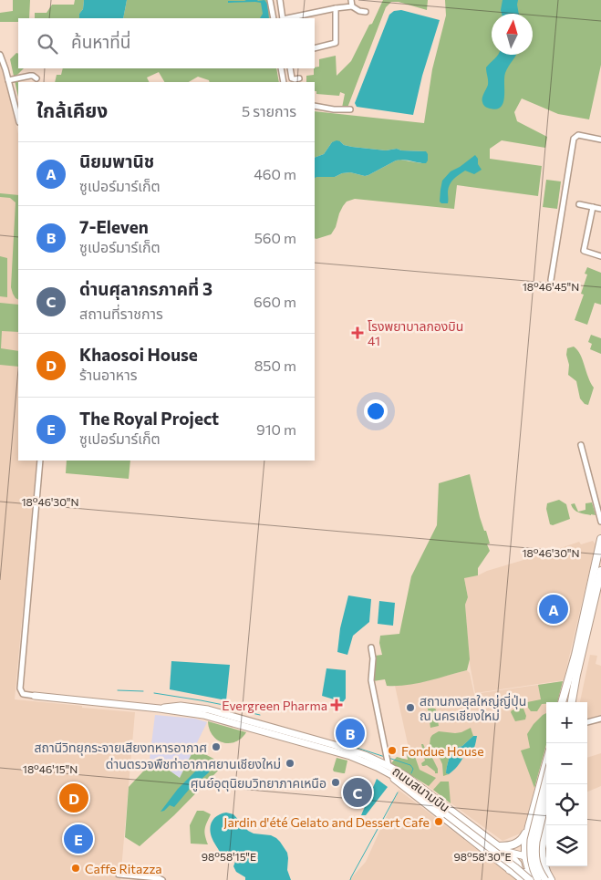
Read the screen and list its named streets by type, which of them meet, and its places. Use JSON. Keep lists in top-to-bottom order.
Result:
{
  "streets": {
    "main road": ["ถนนสนามบิน"]
  },
  "places": {
    "health": ["โรงพยาบาลกองบิน 41", "Evergreen Pharma"],
    "other": [
      "สถานกงสุลใหญ่ญี่ปุ่น ณ นครเชียงใหม่",
      "สถานีวิทยุกระจายเสียงทหารอากาศ",
      "Fondue House",
      "ด่านตรวจพืชท่าอากาศยานเชียงใหม่",
      "ศูนย์อุตุนิยมวิทยาภาคเหนือ",
      "Jardin d'été Gelato and Dessert Cafe",
      "Caffe Ritazza"
    ]
  },
  "north": "top",
  "page": {
    "search": "ค้นหาที่นี่",
    "heading": ["ใกล้เคียง", "5 รายการ"],
    "list": [
      {
        "mark": "A",
        "name": "นิยมพานิช",
        "note": "ซูเปอร์มาร์เก็ต",
        "value": "460 m"
      },
      {
        "mark": "B",
        "name": "7-Eleven",
        "note": "ซูเปอร์มาร์เก็ต",
        "value": "560 m"
      },
      {
        "mark": "C",
        "name": "ด่านศุลากรภาคที่ 3",
        "note": "สถานที่ราชการ",
        "value": "660 m"
      },
      {
        "mark": "D",
        "name": "Khaosoi House",
        "note": "ร้านอาหาร",
        "value": "850 m"
      },
      {
        "mark": "E",
        "name": "The Royal Project",
        "note": "ซูเปอร์มาร์เก็ต",
        "value": "910 m"
      }
    ],
    "pins": [
      "A",
      "B",
      "C",
      "D",
      "E"
    ],
    "map_buttons": ["+", "−"]
  },
  "coordinates": [
    "18°46'45\"N",
    "18°46'30\"N",
    "18°46'15\"N",
    "98°58'15\"E",
    "98°58'30\"E"
  ]
}
